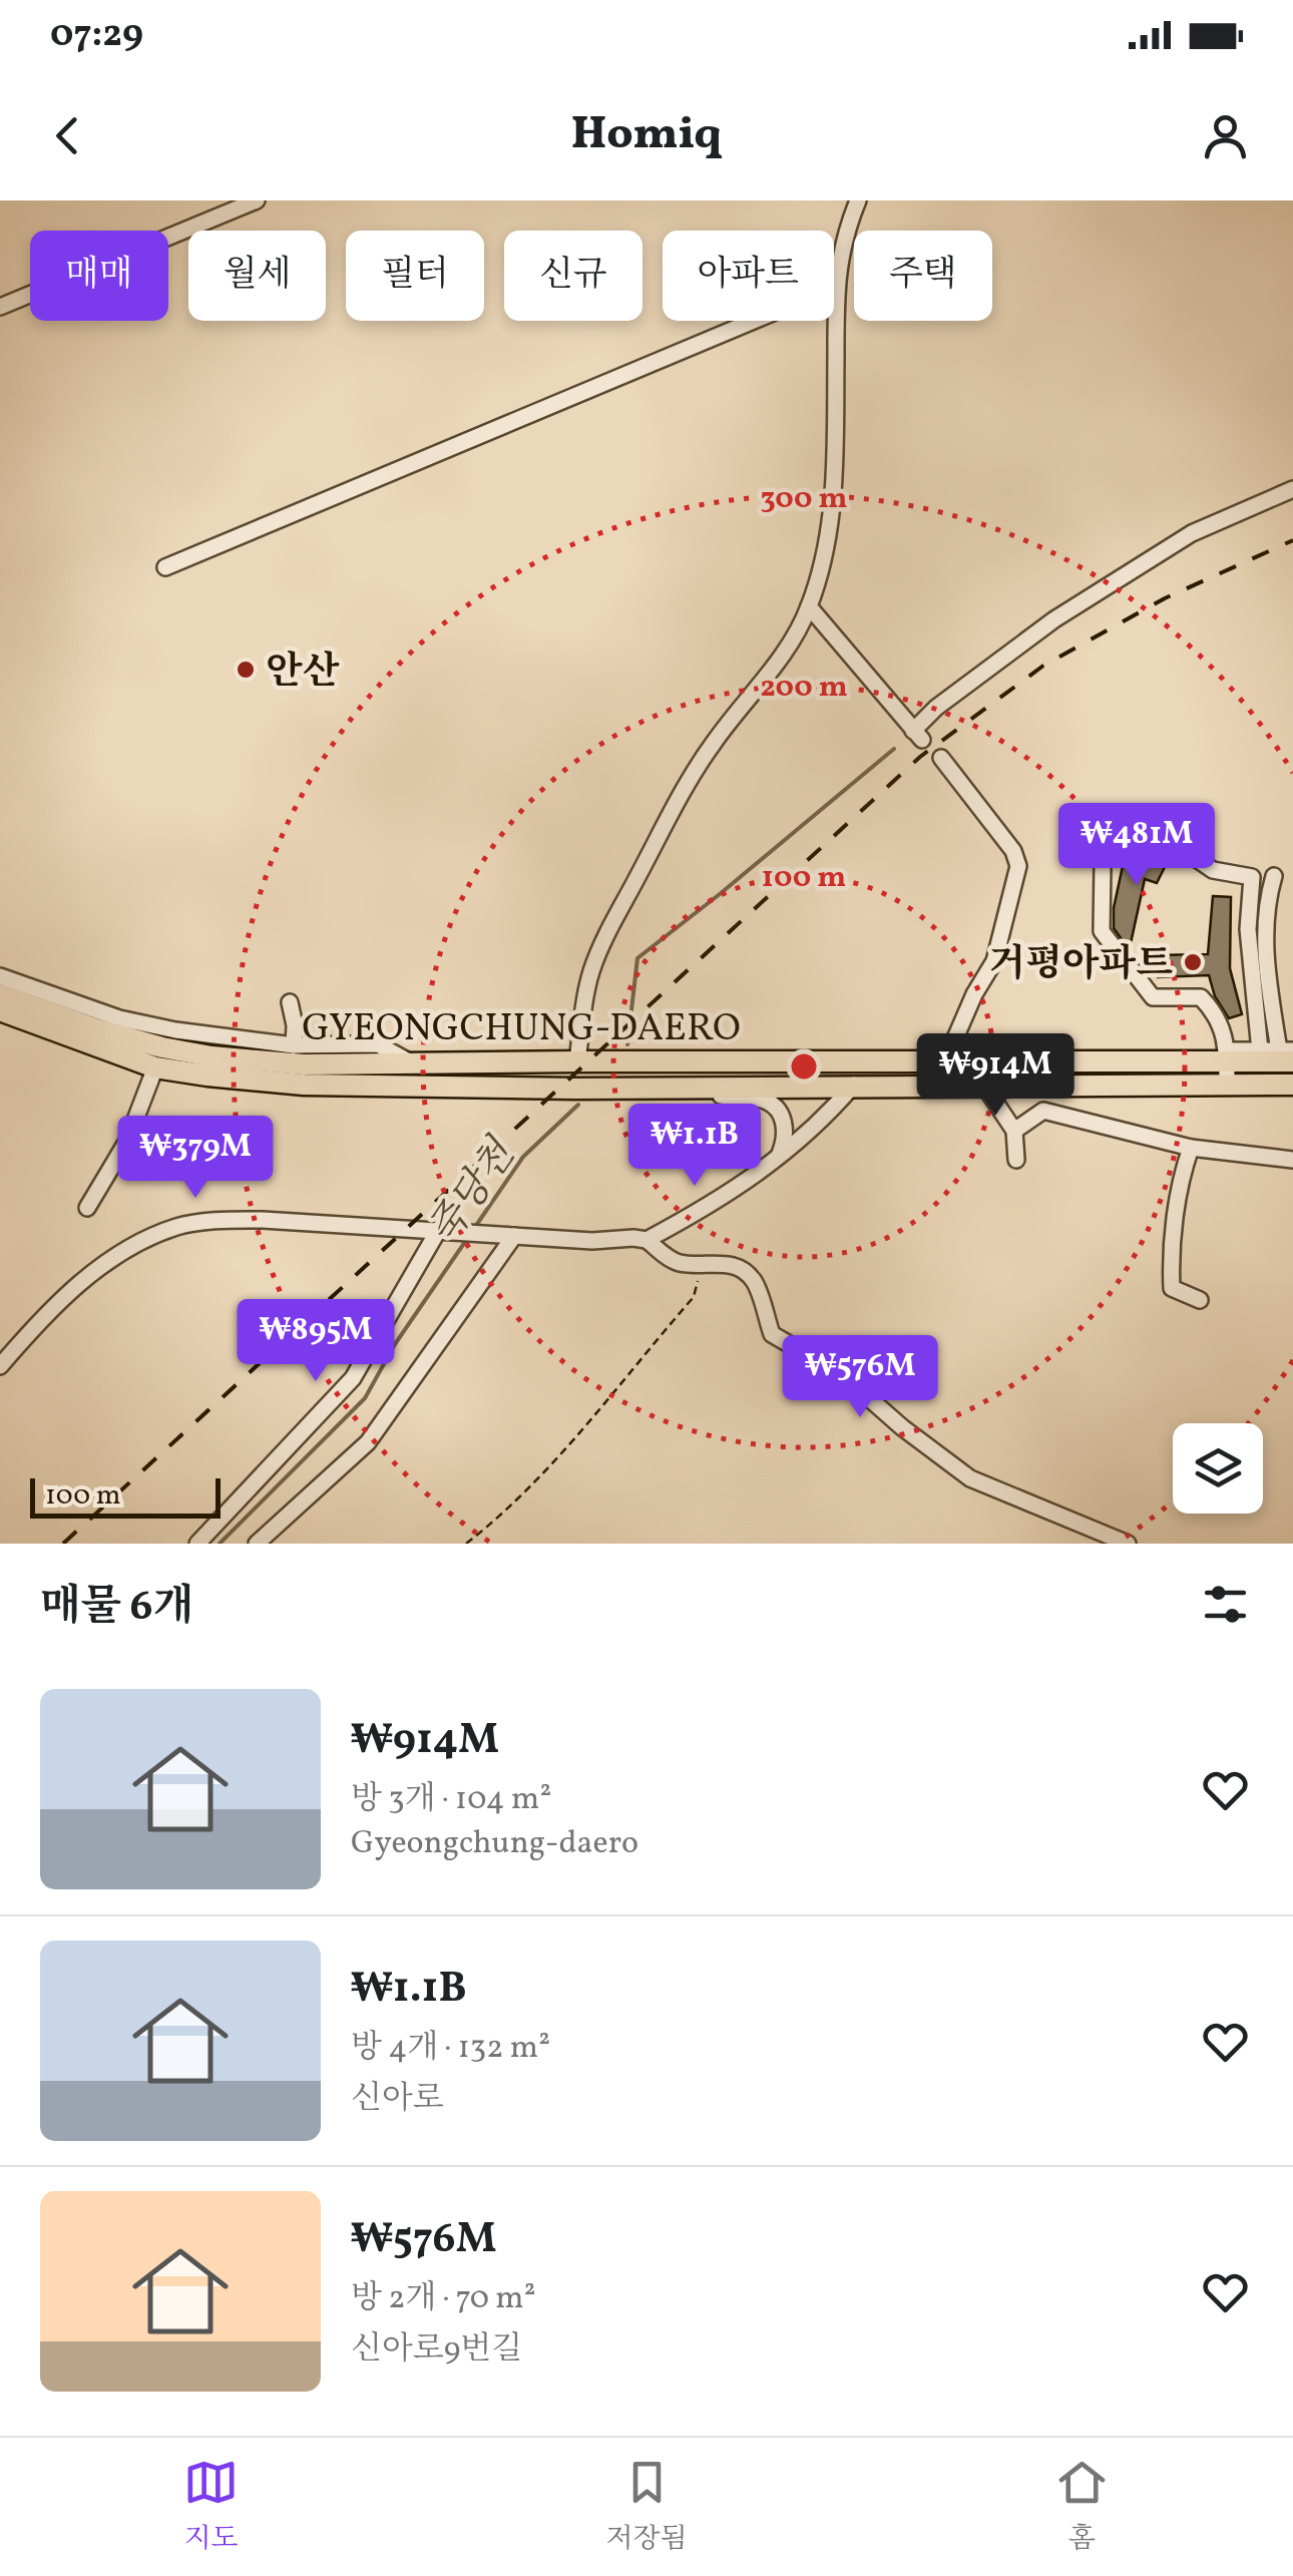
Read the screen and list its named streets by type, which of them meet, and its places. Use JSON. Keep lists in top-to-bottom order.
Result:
{
  "streets": {
    "main road": ["GYEONGCHUNG-DAERO"]
  },
  "water": ["죽당천"],
  "places": ["안산", "거평아파트"],
  "scale_bar": "100 m",
  "page": {
    "status": "07:29",
    "header": "Homiq",
    "chip": [
      "매매",
      "월세",
      "필터",
      "신규",
      "아파트",
      "주택"
    ],
    "price": [
      "₩481M",
      "₩914M",
      "₩1.1B",
      "₩379M",
      "₩895M",
      "₩576M"
    ],
    "scale": "100 m",
    "heading": "매물 6개",
    "list": [
      {
        "name": "₩914M",
        "note": "방 3개 · 104 m² · Gyeongchung-daero"
      },
      {
        "name": "₩1.1B",
        "note": "방 4개 · 132 m² · 신아로"
      },
      {
        "name": "₩576M",
        "note": "방 2개 · 70 m² · 신아로9번길"
      }
    ],
    "tabs": ["지도", "저장됨", "홈"]
  },
  "rings": ["300 m", "200 m", "100 m"]
}
